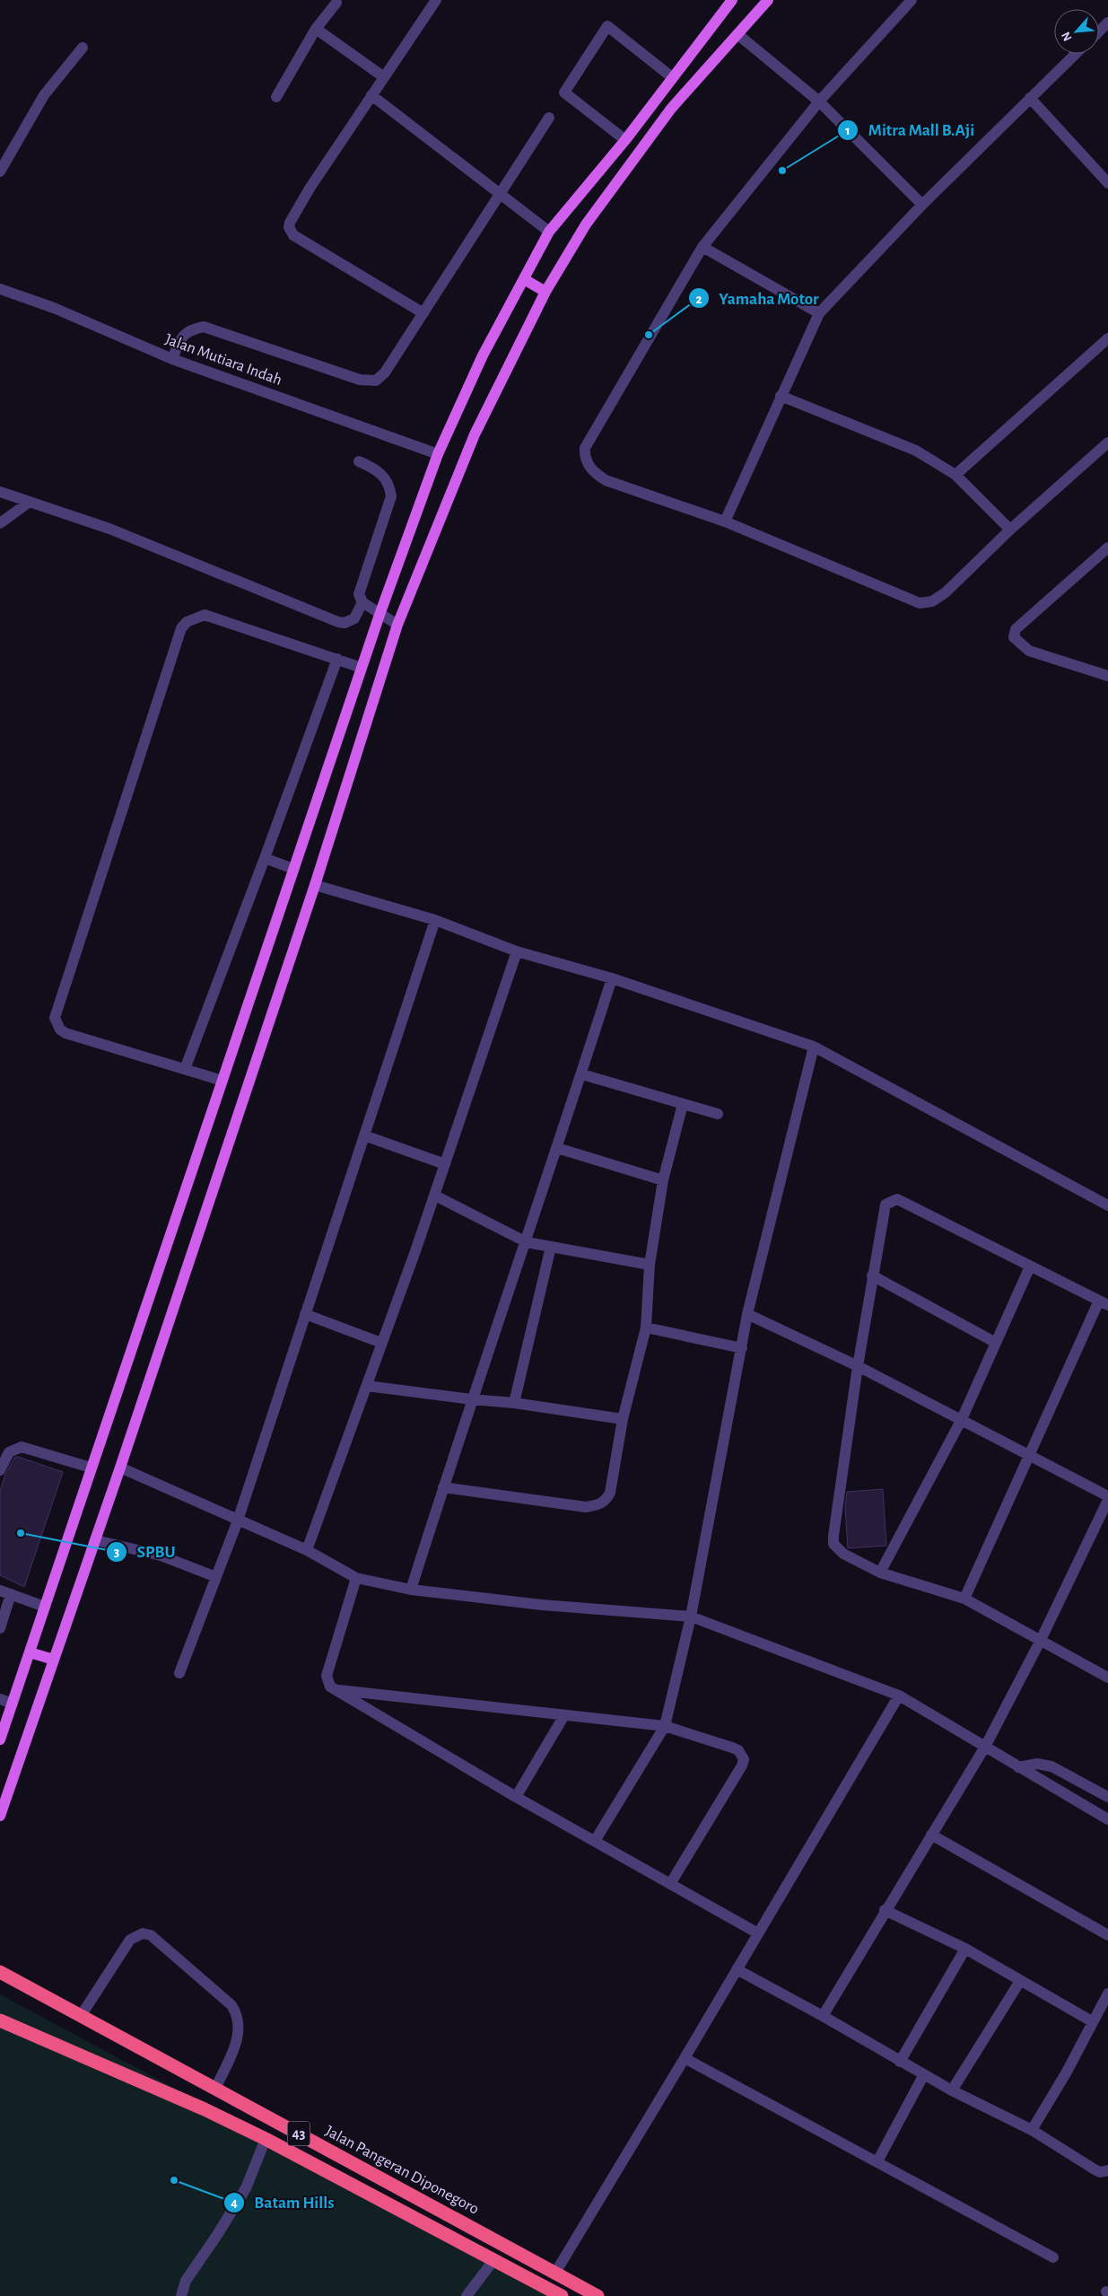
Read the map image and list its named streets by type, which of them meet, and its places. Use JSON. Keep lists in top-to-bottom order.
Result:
{
  "streets": {
    "highway": ["43", "Jalan Pangeran Diponegoro"],
    "street": ["Jalan Mutiara Indah"]
  },
  "places": [
    "Mitra Mall B.Aji",
    "Yamaha Motor",
    "SPBU",
    "Batam Hills"
  ],
  "north": "bottom left"
}
